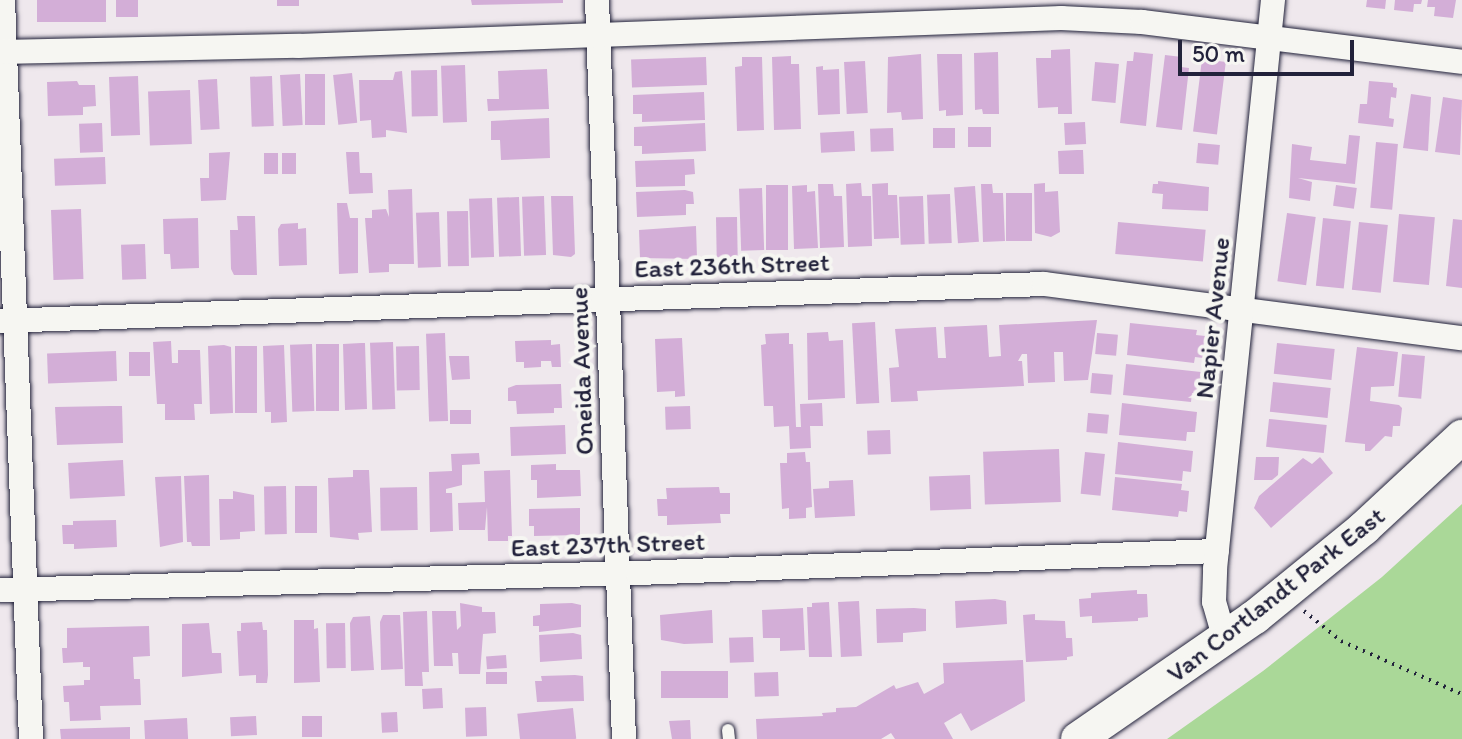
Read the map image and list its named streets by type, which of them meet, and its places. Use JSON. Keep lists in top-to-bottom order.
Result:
{
  "streets": {
    "street": [
      "East 236th Street",
      "Napier Avenue",
      "Oneida Avenue",
      "East 237th Street",
      "Van Cortlandt Park East"
    ]
  },
  "crossings": [
    ["East 236th Street", "Napier Avenue"],
    ["East 236th Street", "Oneida Avenue"],
    ["Napier Avenue", "East 237th Street"],
    ["Napier Avenue", "Van Cortlandt Park East"],
    ["Oneida Avenue", "East 237th Street"]
  ],
  "scale_bar": "50 m"
}
